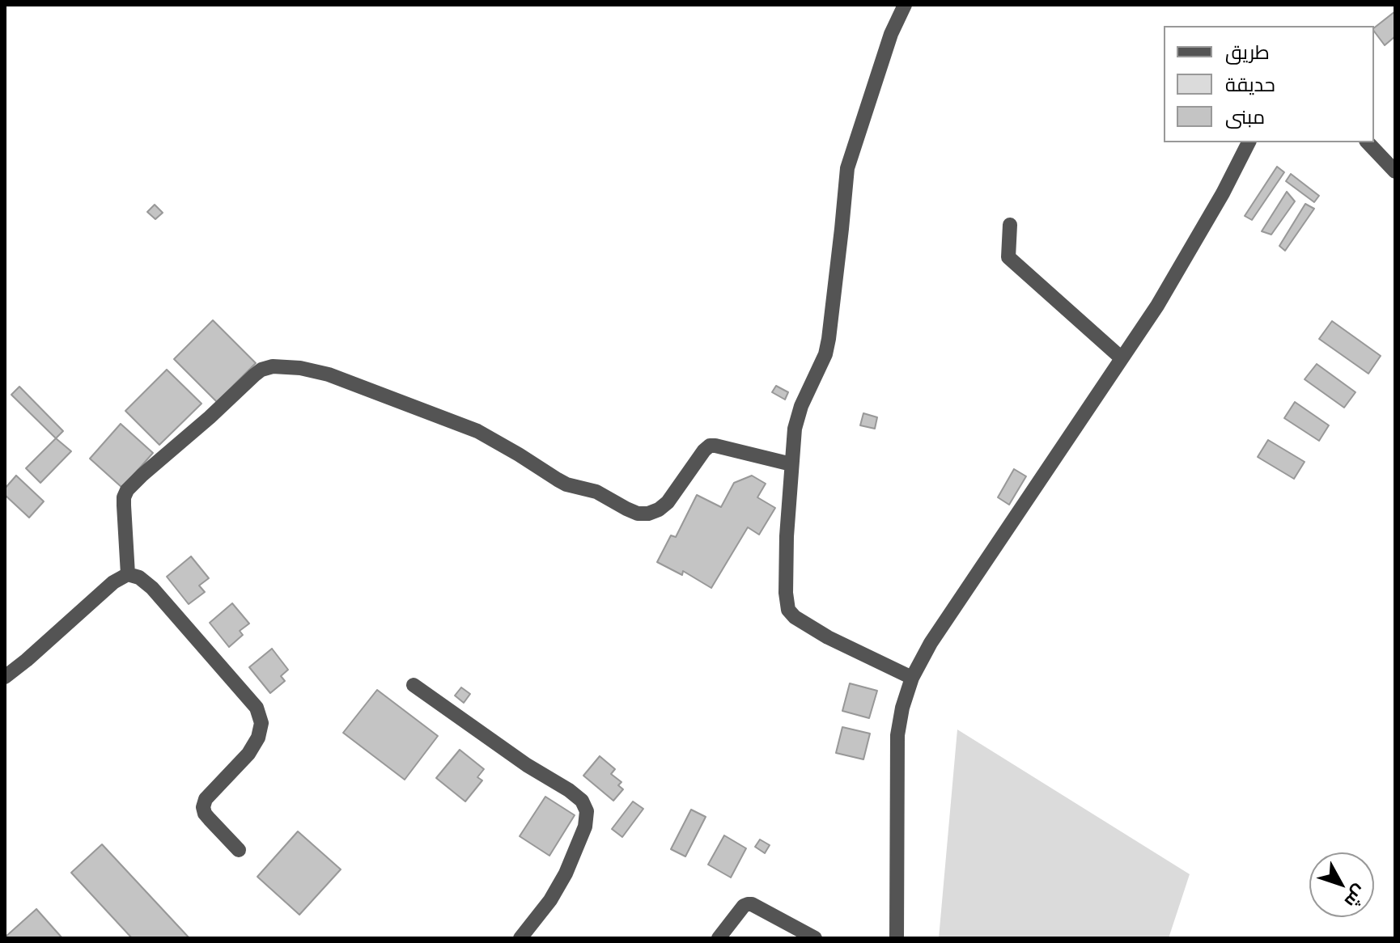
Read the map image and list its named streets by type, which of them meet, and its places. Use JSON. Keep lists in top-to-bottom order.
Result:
{
  "legend": ["طريق", "حديقة", "مبنى"],
  "north": "bottom right"
}
